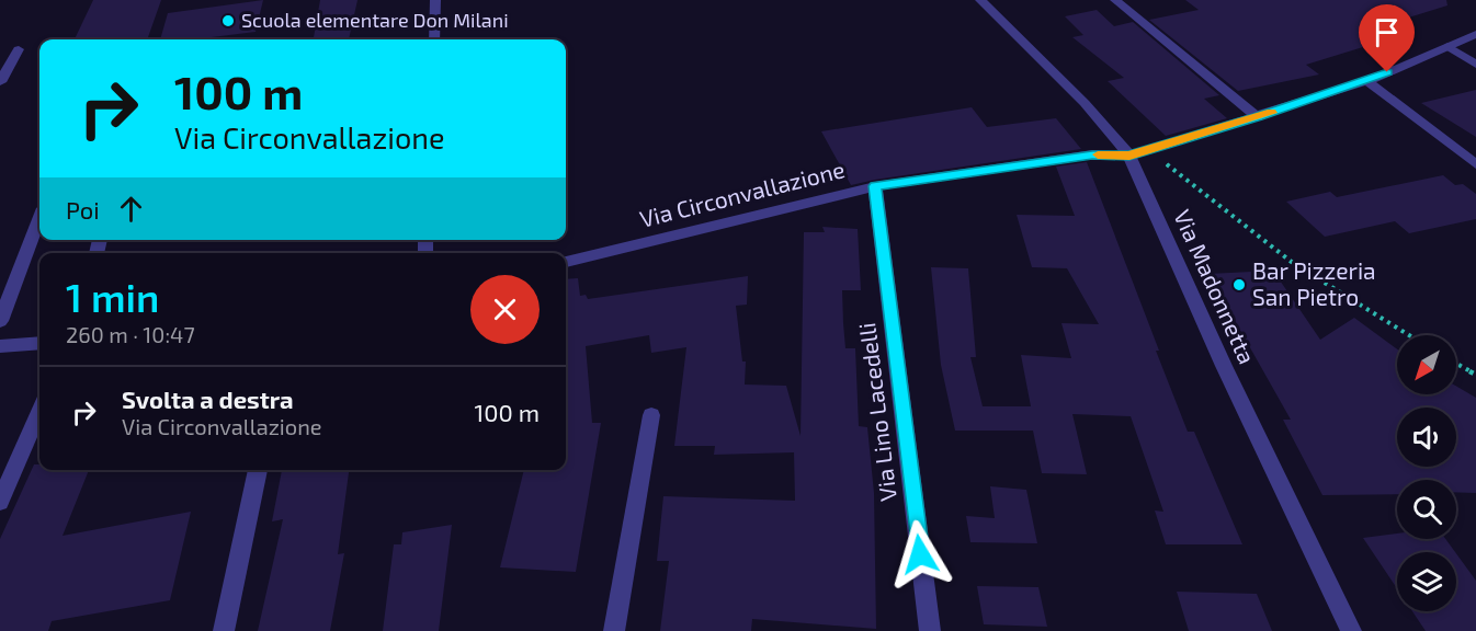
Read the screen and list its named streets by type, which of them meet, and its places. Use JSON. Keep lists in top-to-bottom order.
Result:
{
  "streets": {
    "street": ["Via Circonvallazione", "Via Madonnetta", "Via Lino Lacedelli"]
  },
  "crossings": [
    ["Via Circonvallazione", "Via Madonnetta"],
    ["Via Circonvallazione", "Via Lino Lacedelli"]
  ],
  "places": ["Scuola elementare Don Milani", "Bar Pizzeria San Pietro"],
  "north": "bottom left",
  "page": {
    "turn": ["100 m", "Via Circonvallazione"],
    "then": "Poi",
    "heading": ["1 min", "260 m · 10:47"],
    "list": [
      {
        "name": "Svolta a destra",
        "note": "Via Circonvallazione",
        "value": "100 m"
      }
    ]
  }
}
